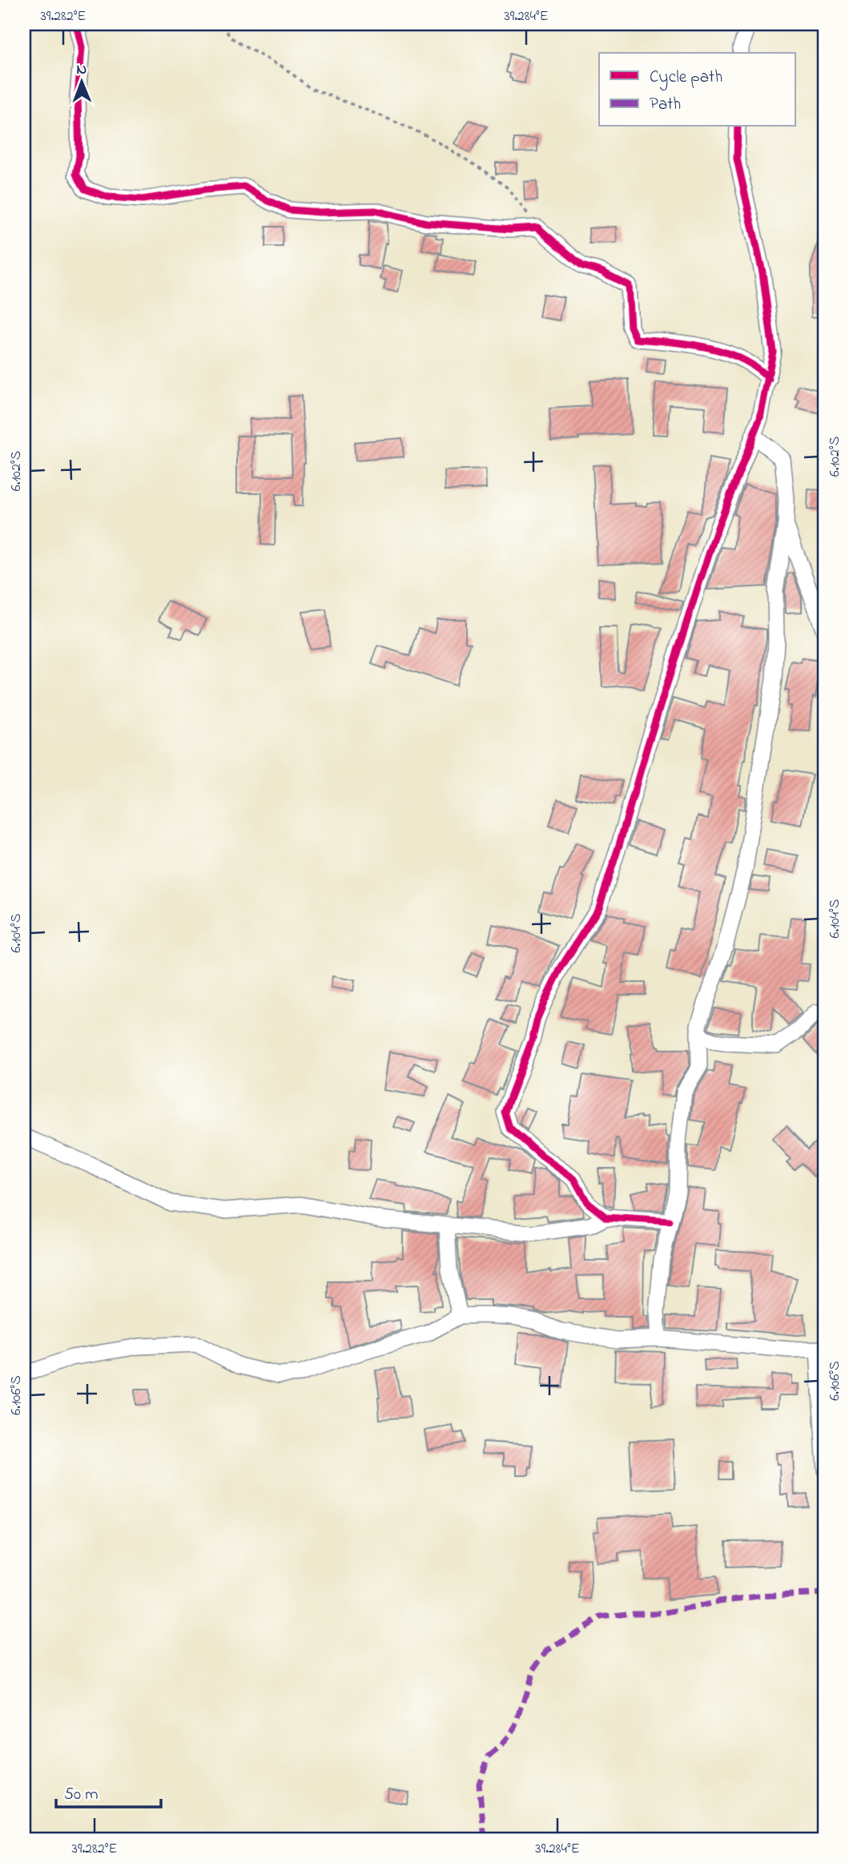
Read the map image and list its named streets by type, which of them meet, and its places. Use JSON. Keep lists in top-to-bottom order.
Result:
{
  "legend": ["Cycle path", "Path"],
  "scale_bar": "50 m",
  "north": "top",
  "coordinates": [
    "39.282°E",
    "39.284°E",
    "6.102°S",
    "6.104°S",
    "6.106°S"
  ]
}
